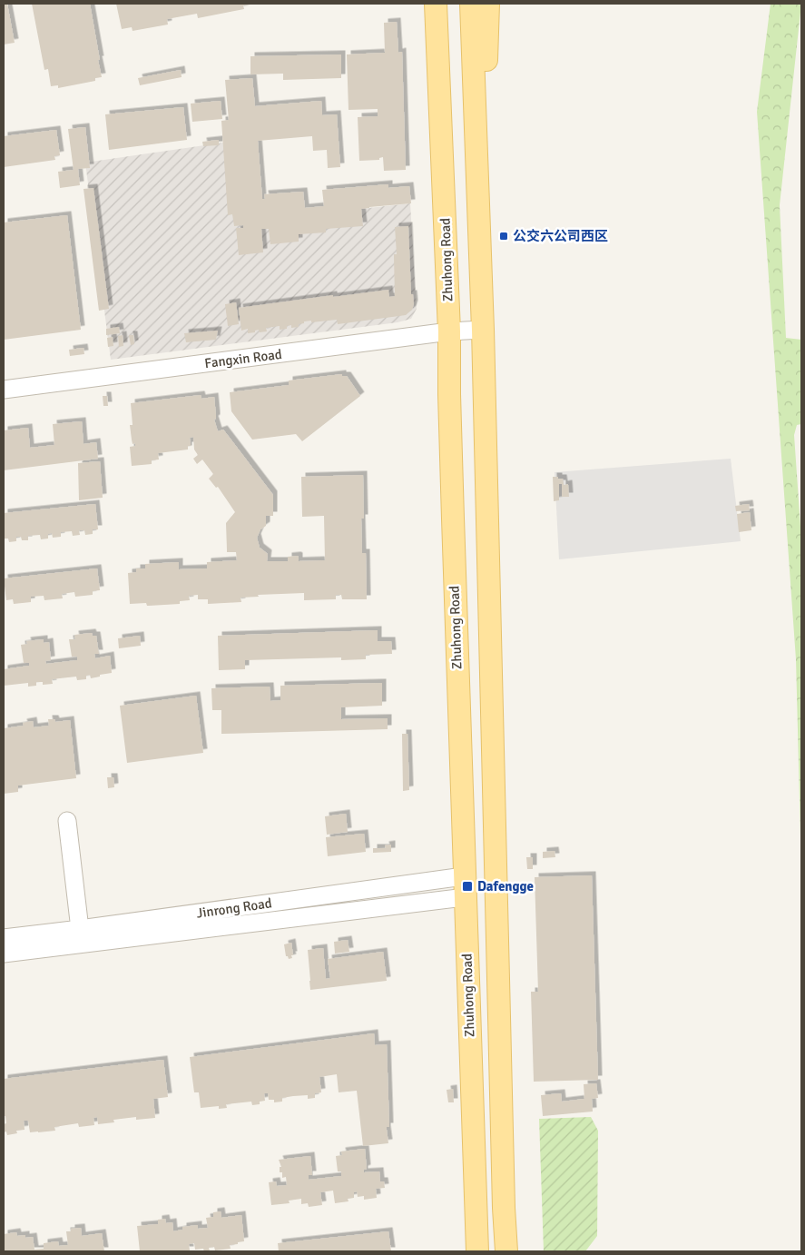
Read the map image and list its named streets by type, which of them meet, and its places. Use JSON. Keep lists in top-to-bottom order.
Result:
{
  "streets": {
    "main road": ["Zhuhong Road"],
    "street": ["Fangxin Road", "Jinrong Road"]
  },
  "crossings": [
    ["Zhuhong Road", "Fangxin Road"],
    ["Zhuhong Road", "Jinrong Road"]
  ],
  "places": {
    "transit": ["公交六公司西区", "Dafengge"]
  }
}
